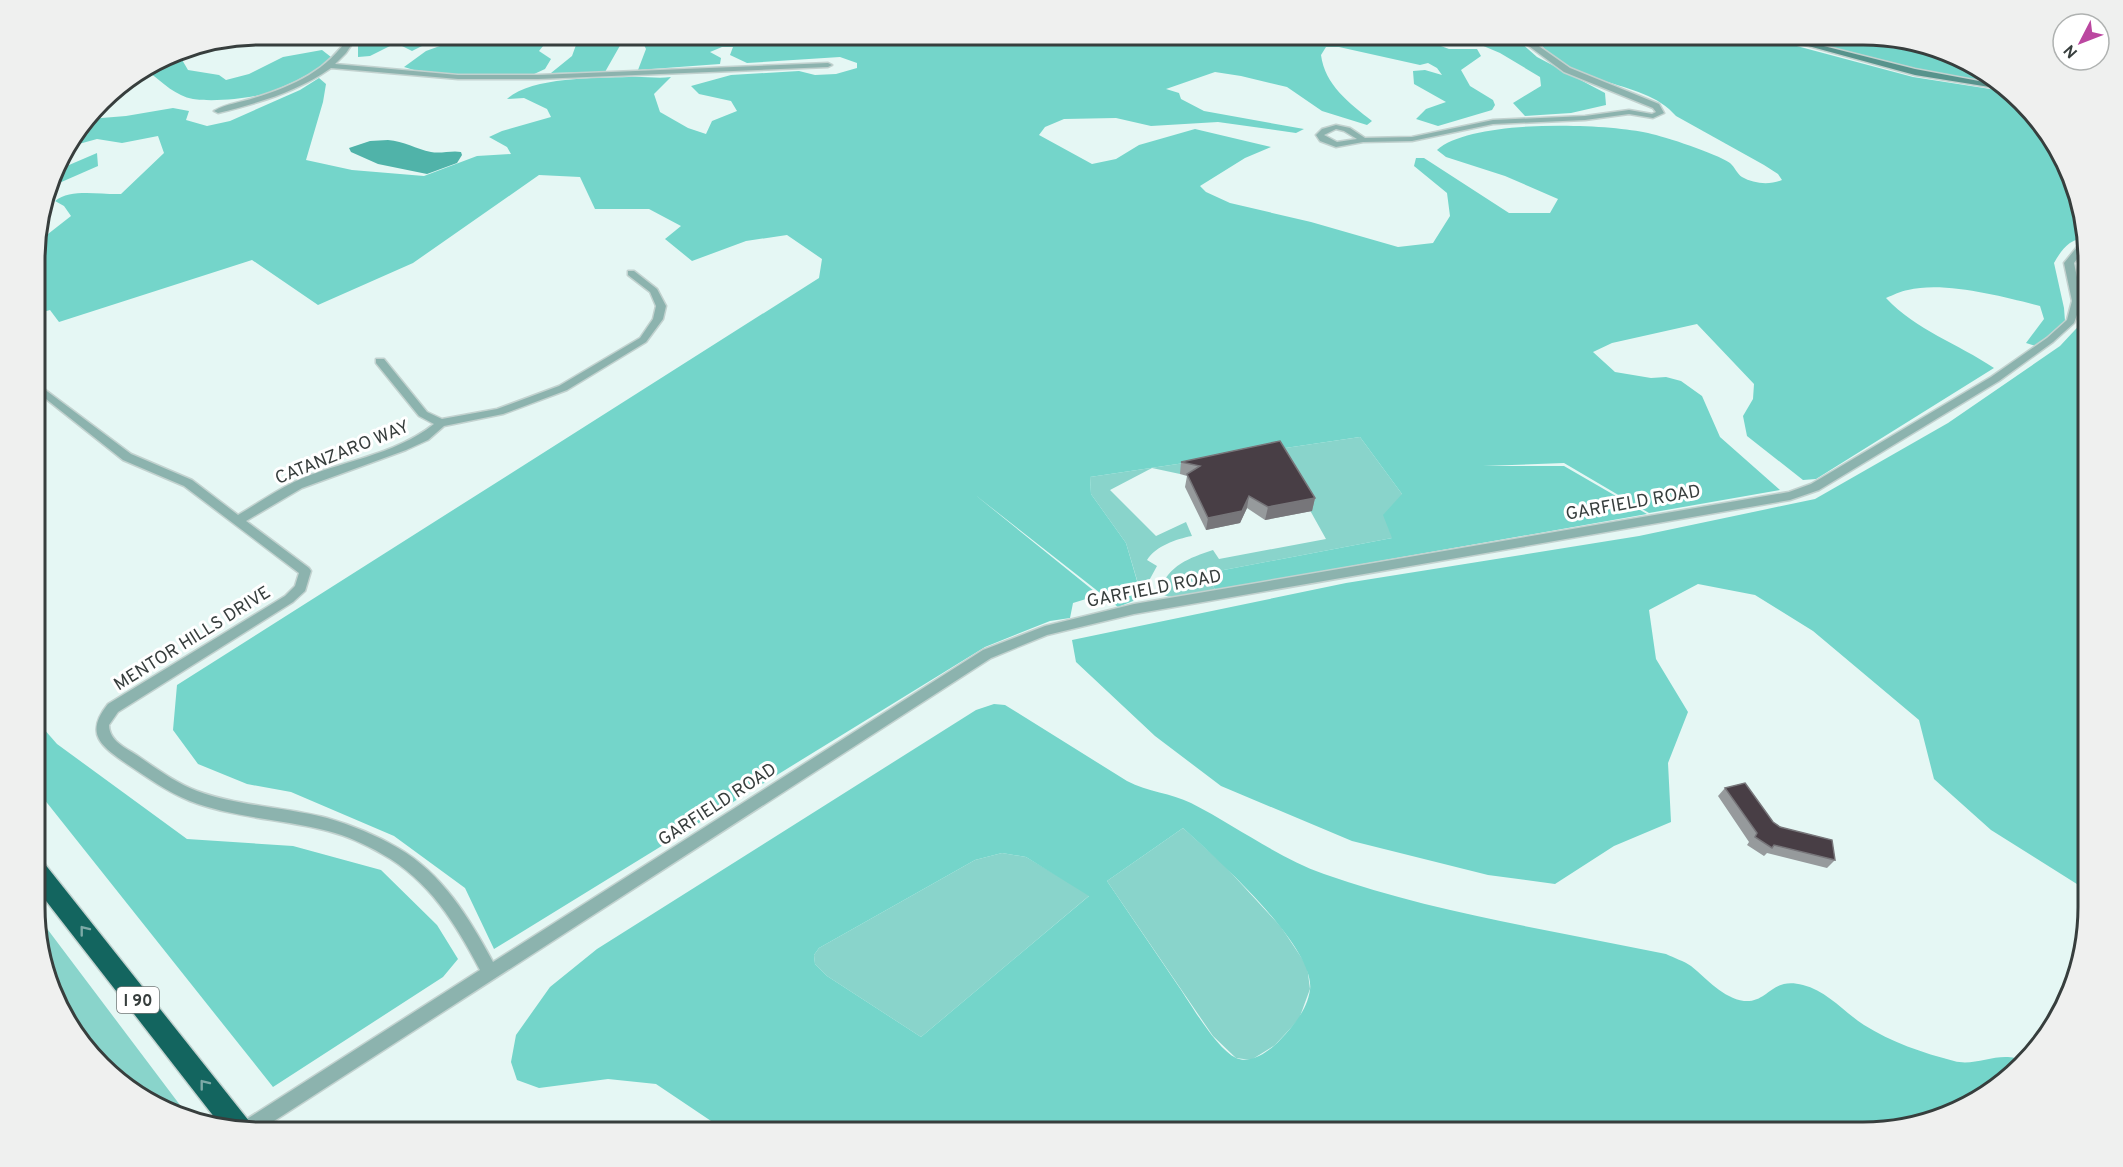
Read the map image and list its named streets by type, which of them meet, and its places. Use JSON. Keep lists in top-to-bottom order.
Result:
{
  "streets": {
    "highway": ["I 90"],
    "street": ["CATANZARO WAY", "GARFIELD ROAD", "MENTOR HILLS DRIVE"]
  },
  "crossings": [
    ["CATANZARO WAY", "MENTOR HILLS DRIVE"],
    ["GARFIELD ROAD", "MENTOR HILLS DRIVE"]
  ],
  "north": "bottom left"
}
